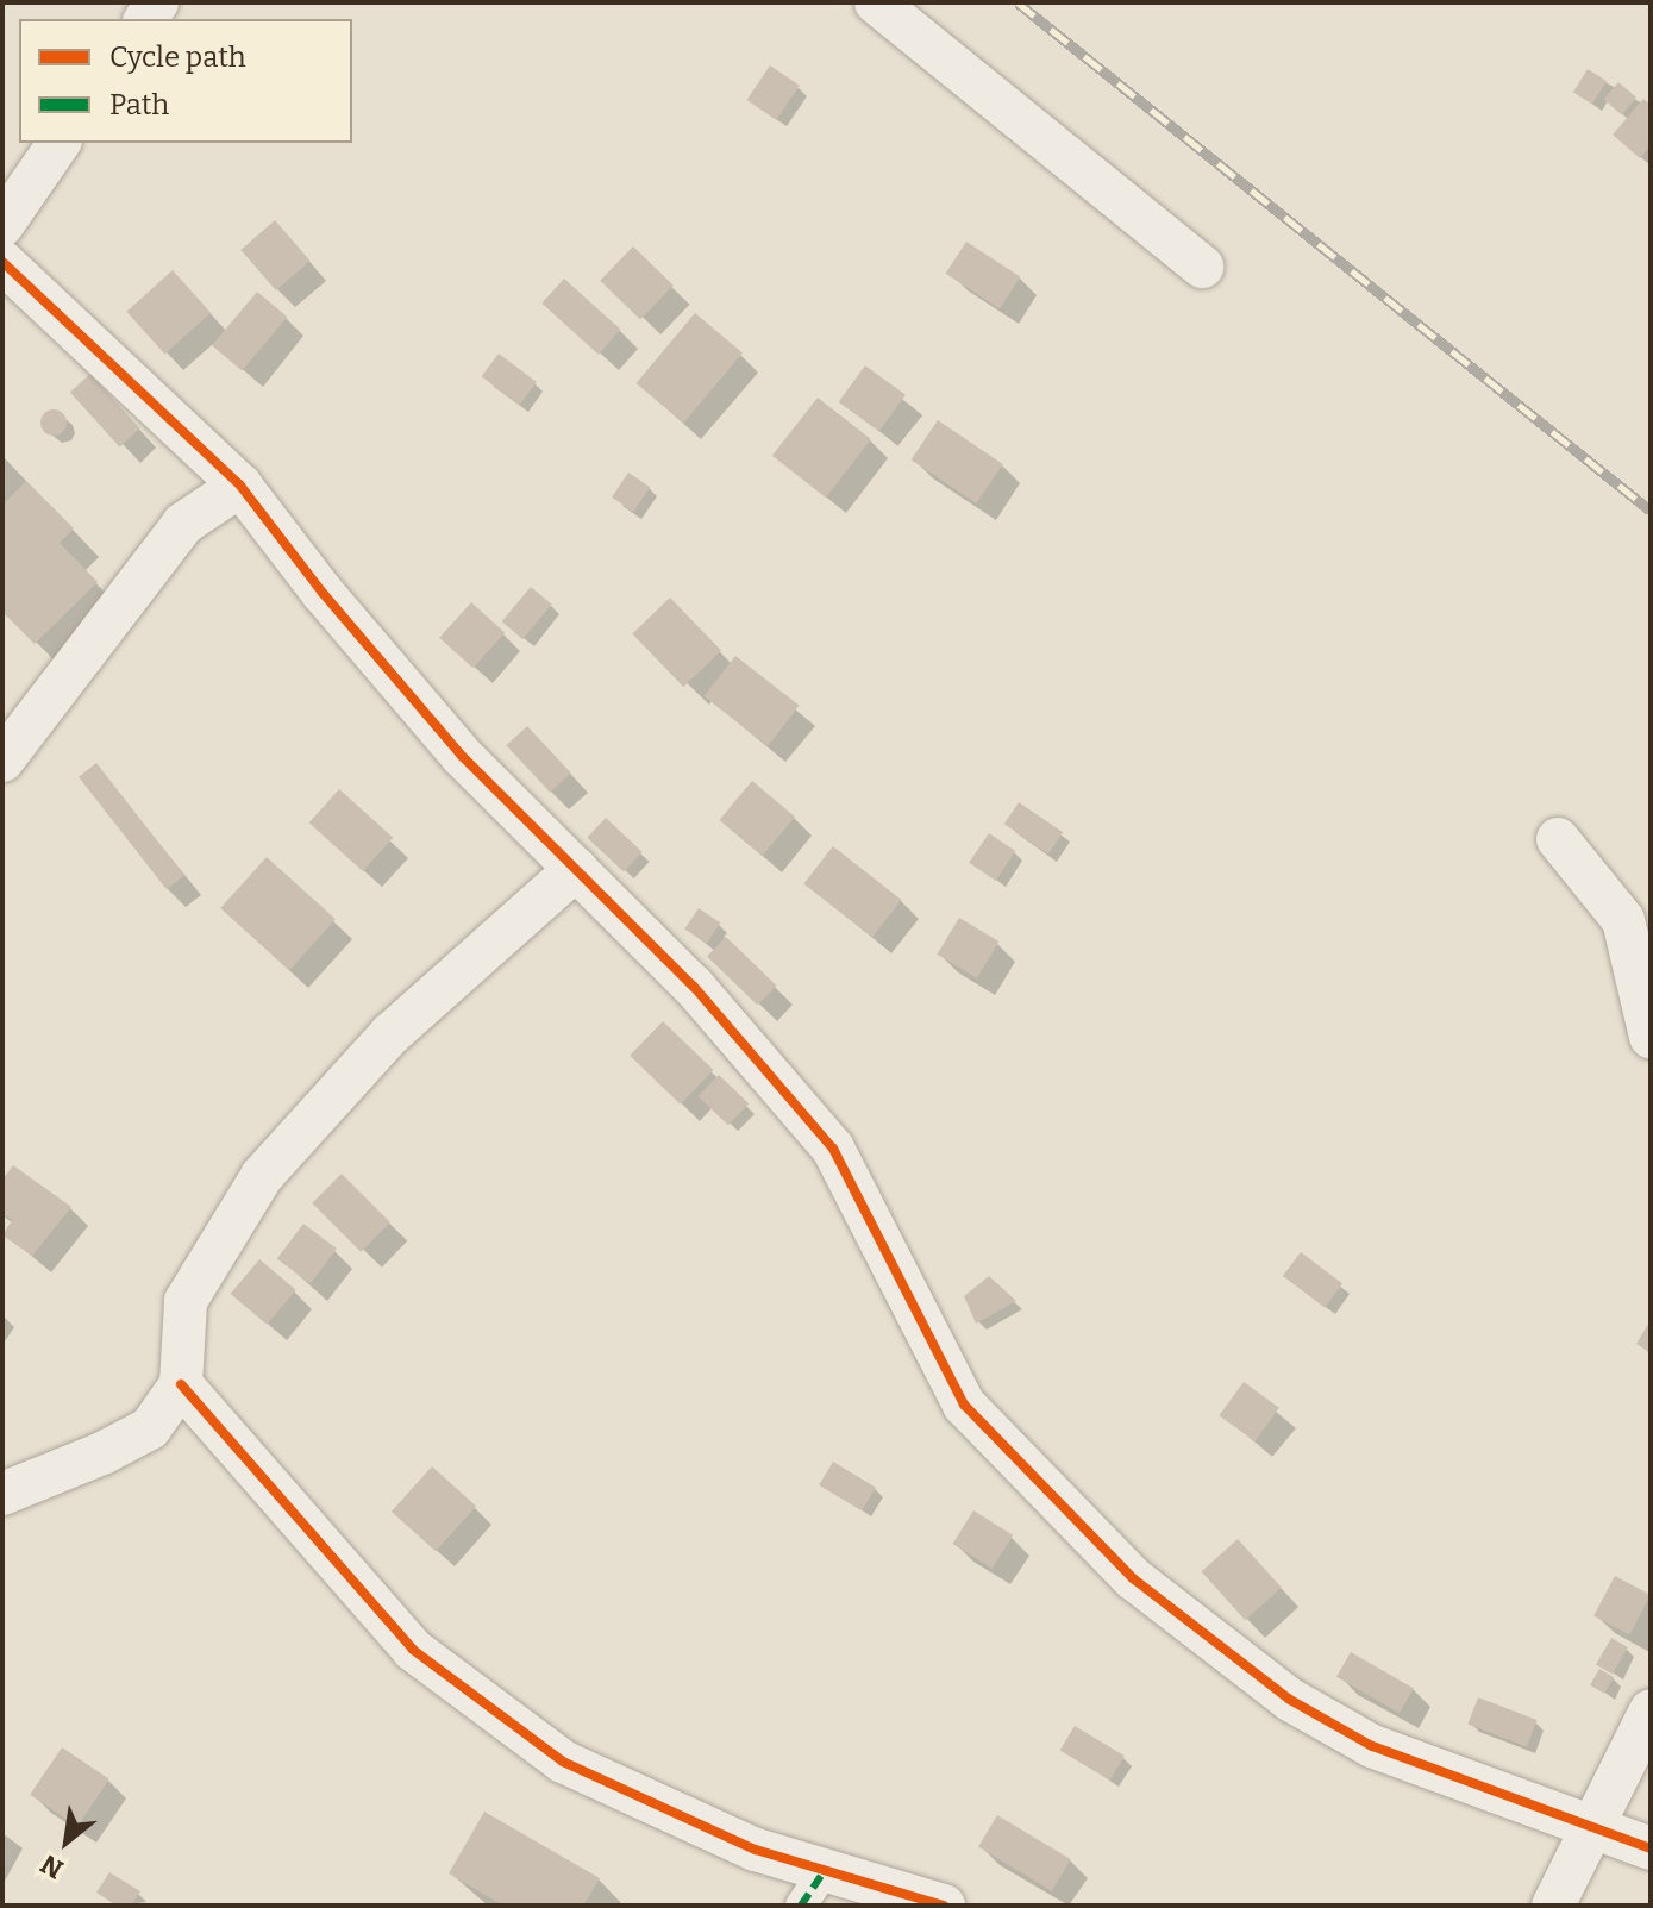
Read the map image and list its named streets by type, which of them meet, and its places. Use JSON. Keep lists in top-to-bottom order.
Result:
{
  "legend": ["Cycle path", "Path"],
  "north": "bottom left"
}
